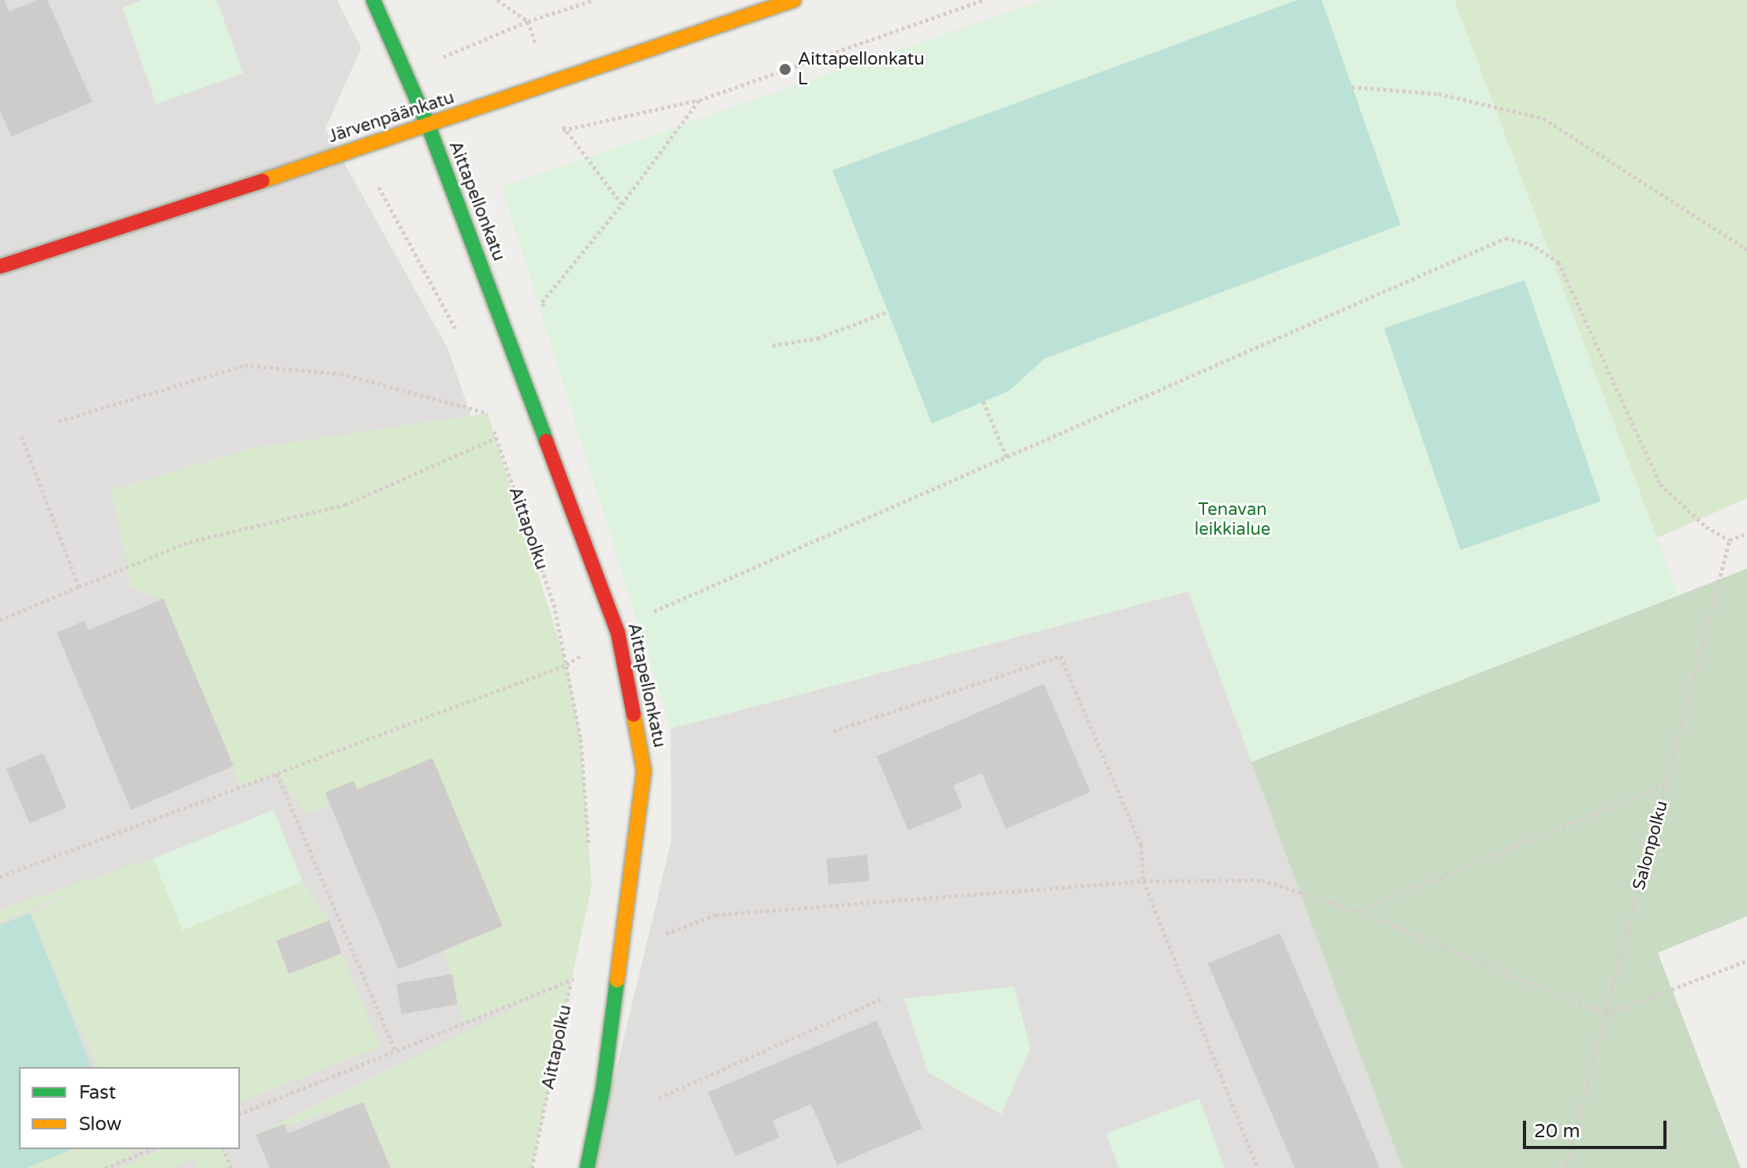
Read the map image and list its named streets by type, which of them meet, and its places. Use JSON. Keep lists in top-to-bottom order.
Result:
{
  "streets": {
    "street": ["Järvenpäänkatu", "Aittapellonkatu"],
    "path": ["Aittapolku", "Salonpolku"]
  },
  "crossings": [
    ["Järvenpäänkatu", "Aittapellonkatu"]
  ],
  "parks": ["Tenavan leikkialue"],
  "places": ["Aittapellonkatu L"],
  "legend": ["Fast", "Slow"],
  "scale_bar": "20 m"
}
